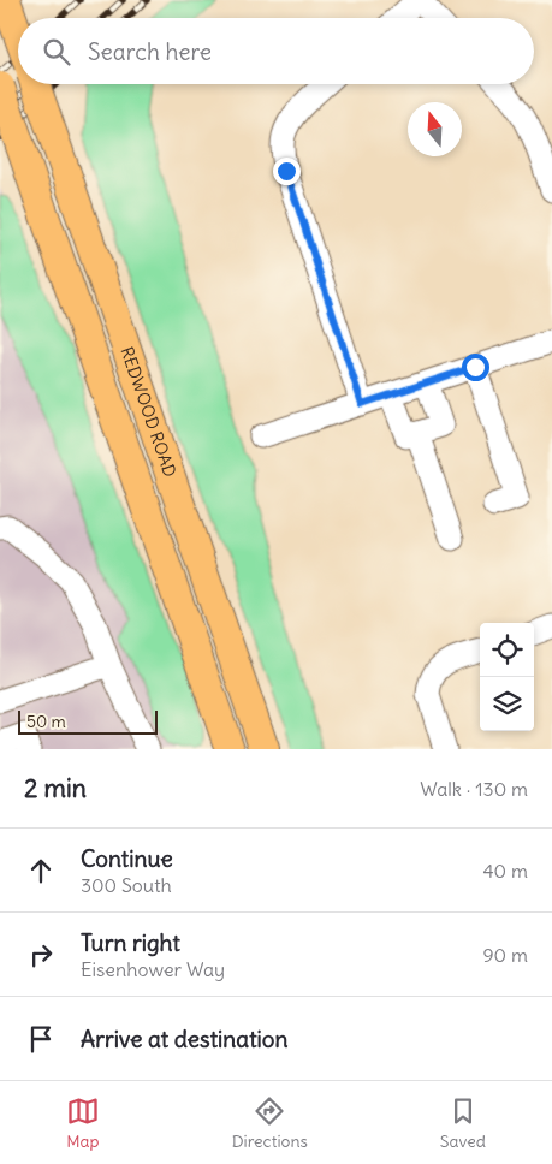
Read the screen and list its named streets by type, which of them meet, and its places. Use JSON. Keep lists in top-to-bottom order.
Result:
{
  "streets": {
    "main road": ["REDWOOD ROAD"]
  },
  "scale_bar": "50 m",
  "north": "top",
  "page": {
    "search": "Search here",
    "scale": "50 m",
    "heading": ["2 min", "Walk · 130 m"],
    "list": [
      ["Continue", "300 South", "40 m"],
      ["Turn right", "Eisenhower Way", "90 m"],
      "Arrive at destination"
    ],
    "nav": ["Map", "Directions", "Saved"]
  }
}
